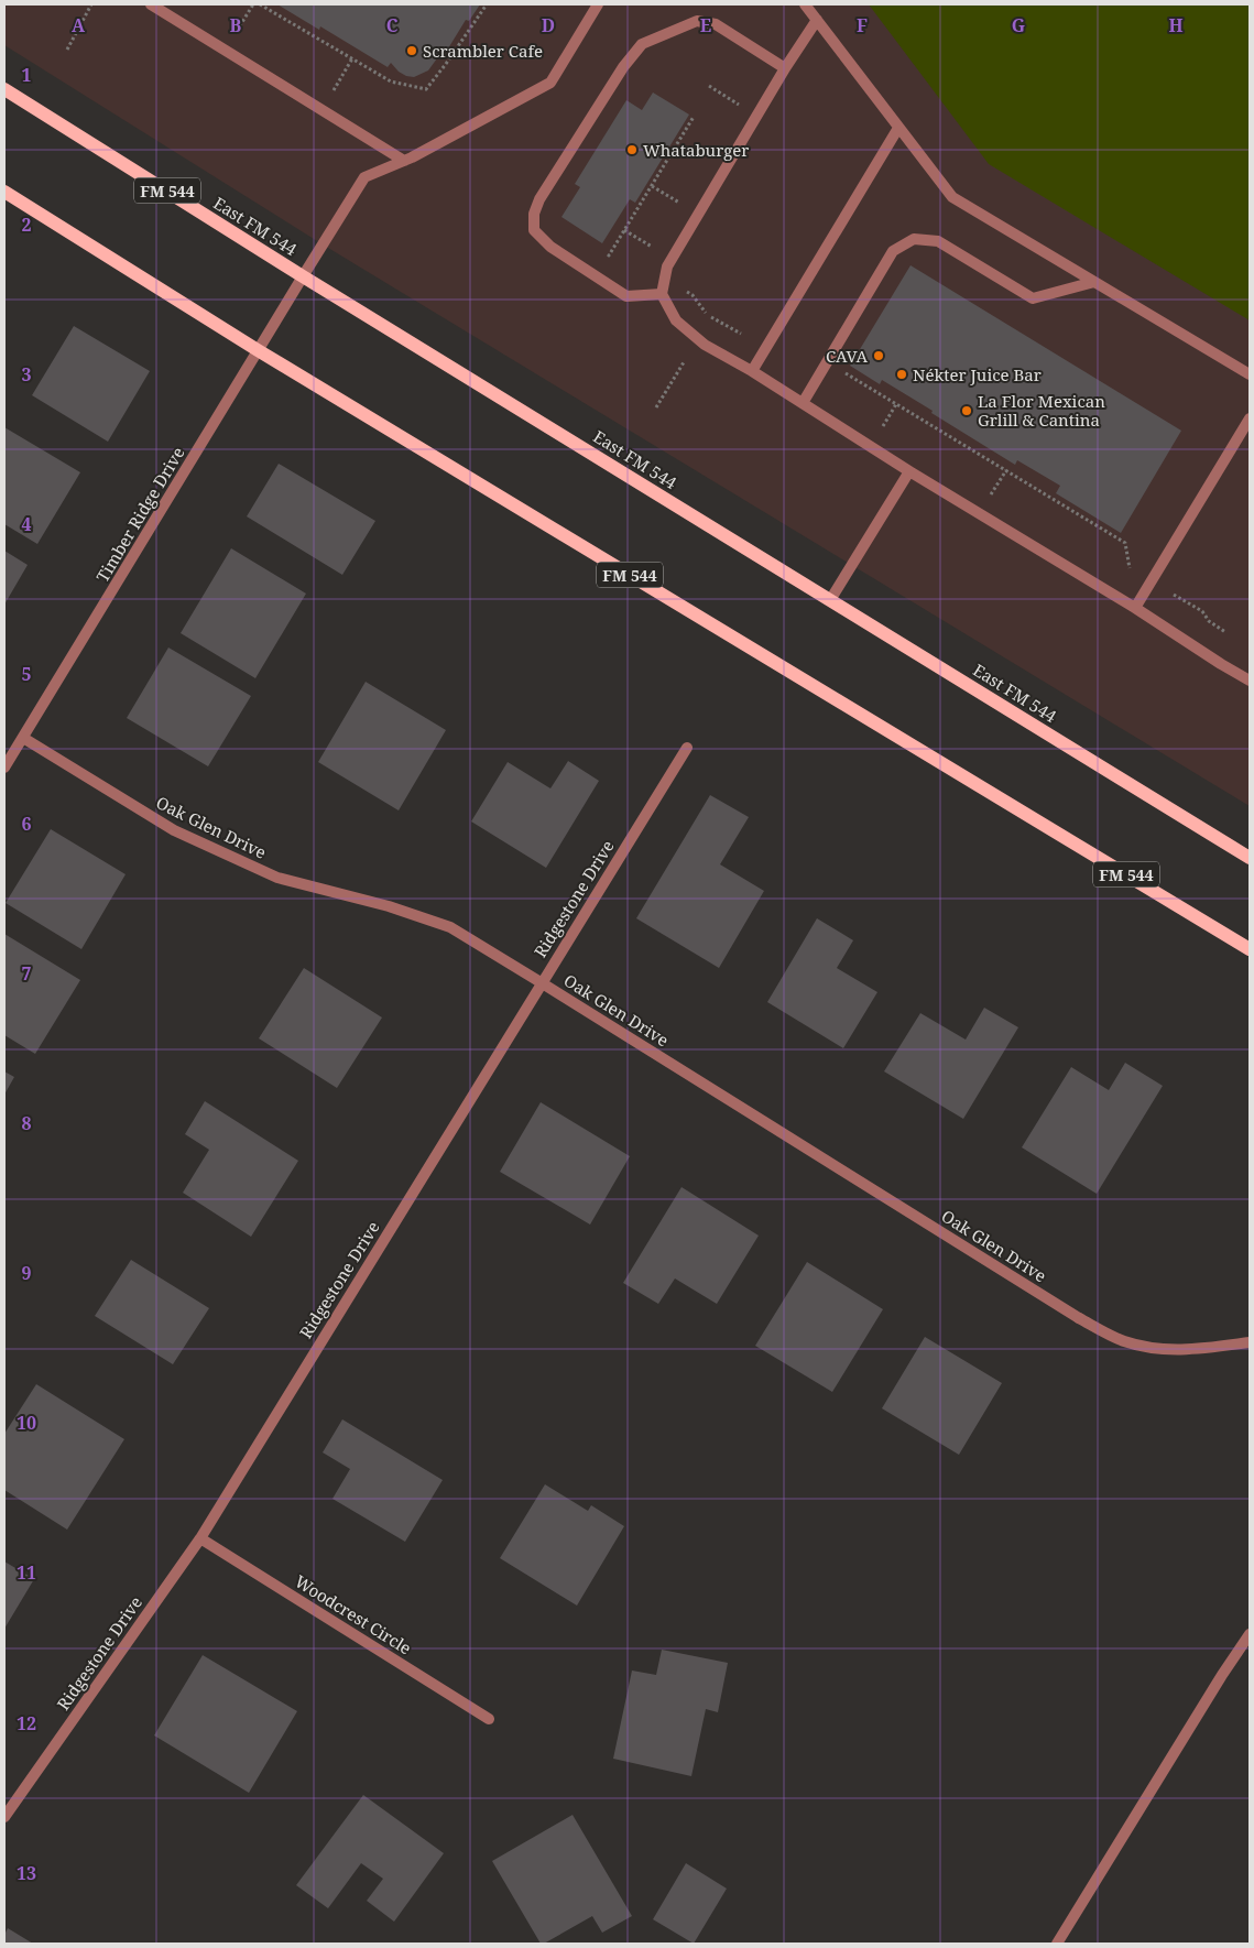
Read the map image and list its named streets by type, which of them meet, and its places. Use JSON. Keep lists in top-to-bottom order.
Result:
{
  "streets": {
    "main road": ["FM 544", "East FM 544"],
    "street": [
      "Timber Ridge Drive",
      "Oak Glen Drive",
      "Ridgestone Drive",
      "Woodcrest Circle"
    ]
  },
  "crossings": [
    ["FM 544", "Timber Ridge Drive"],
    ["East FM 544", "Timber Ridge Drive"],
    ["Timber Ridge Drive", "Oak Glen Drive"],
    ["Oak Glen Drive", "Ridgestone Drive"],
    ["Ridgestone Drive", "Woodcrest Circle"]
  ],
  "places": [
    "Scrambler Cafe",
    "Whataburger",
    "CAVA",
    "Nékter Juice Bar",
    "La Flor Mexican Grlill & Cantina"
  ],
  "grid": {
    "columns": [
      "A",
      "B",
      "C",
      "D",
      "E",
      "F",
      "G",
      "H"
    ],
    "rows": [
      "1",
      "2",
      "3",
      "4",
      "5",
      "6",
      "7",
      "8",
      "9",
      "10",
      "11",
      "12",
      "13"
    ]
  }
}
